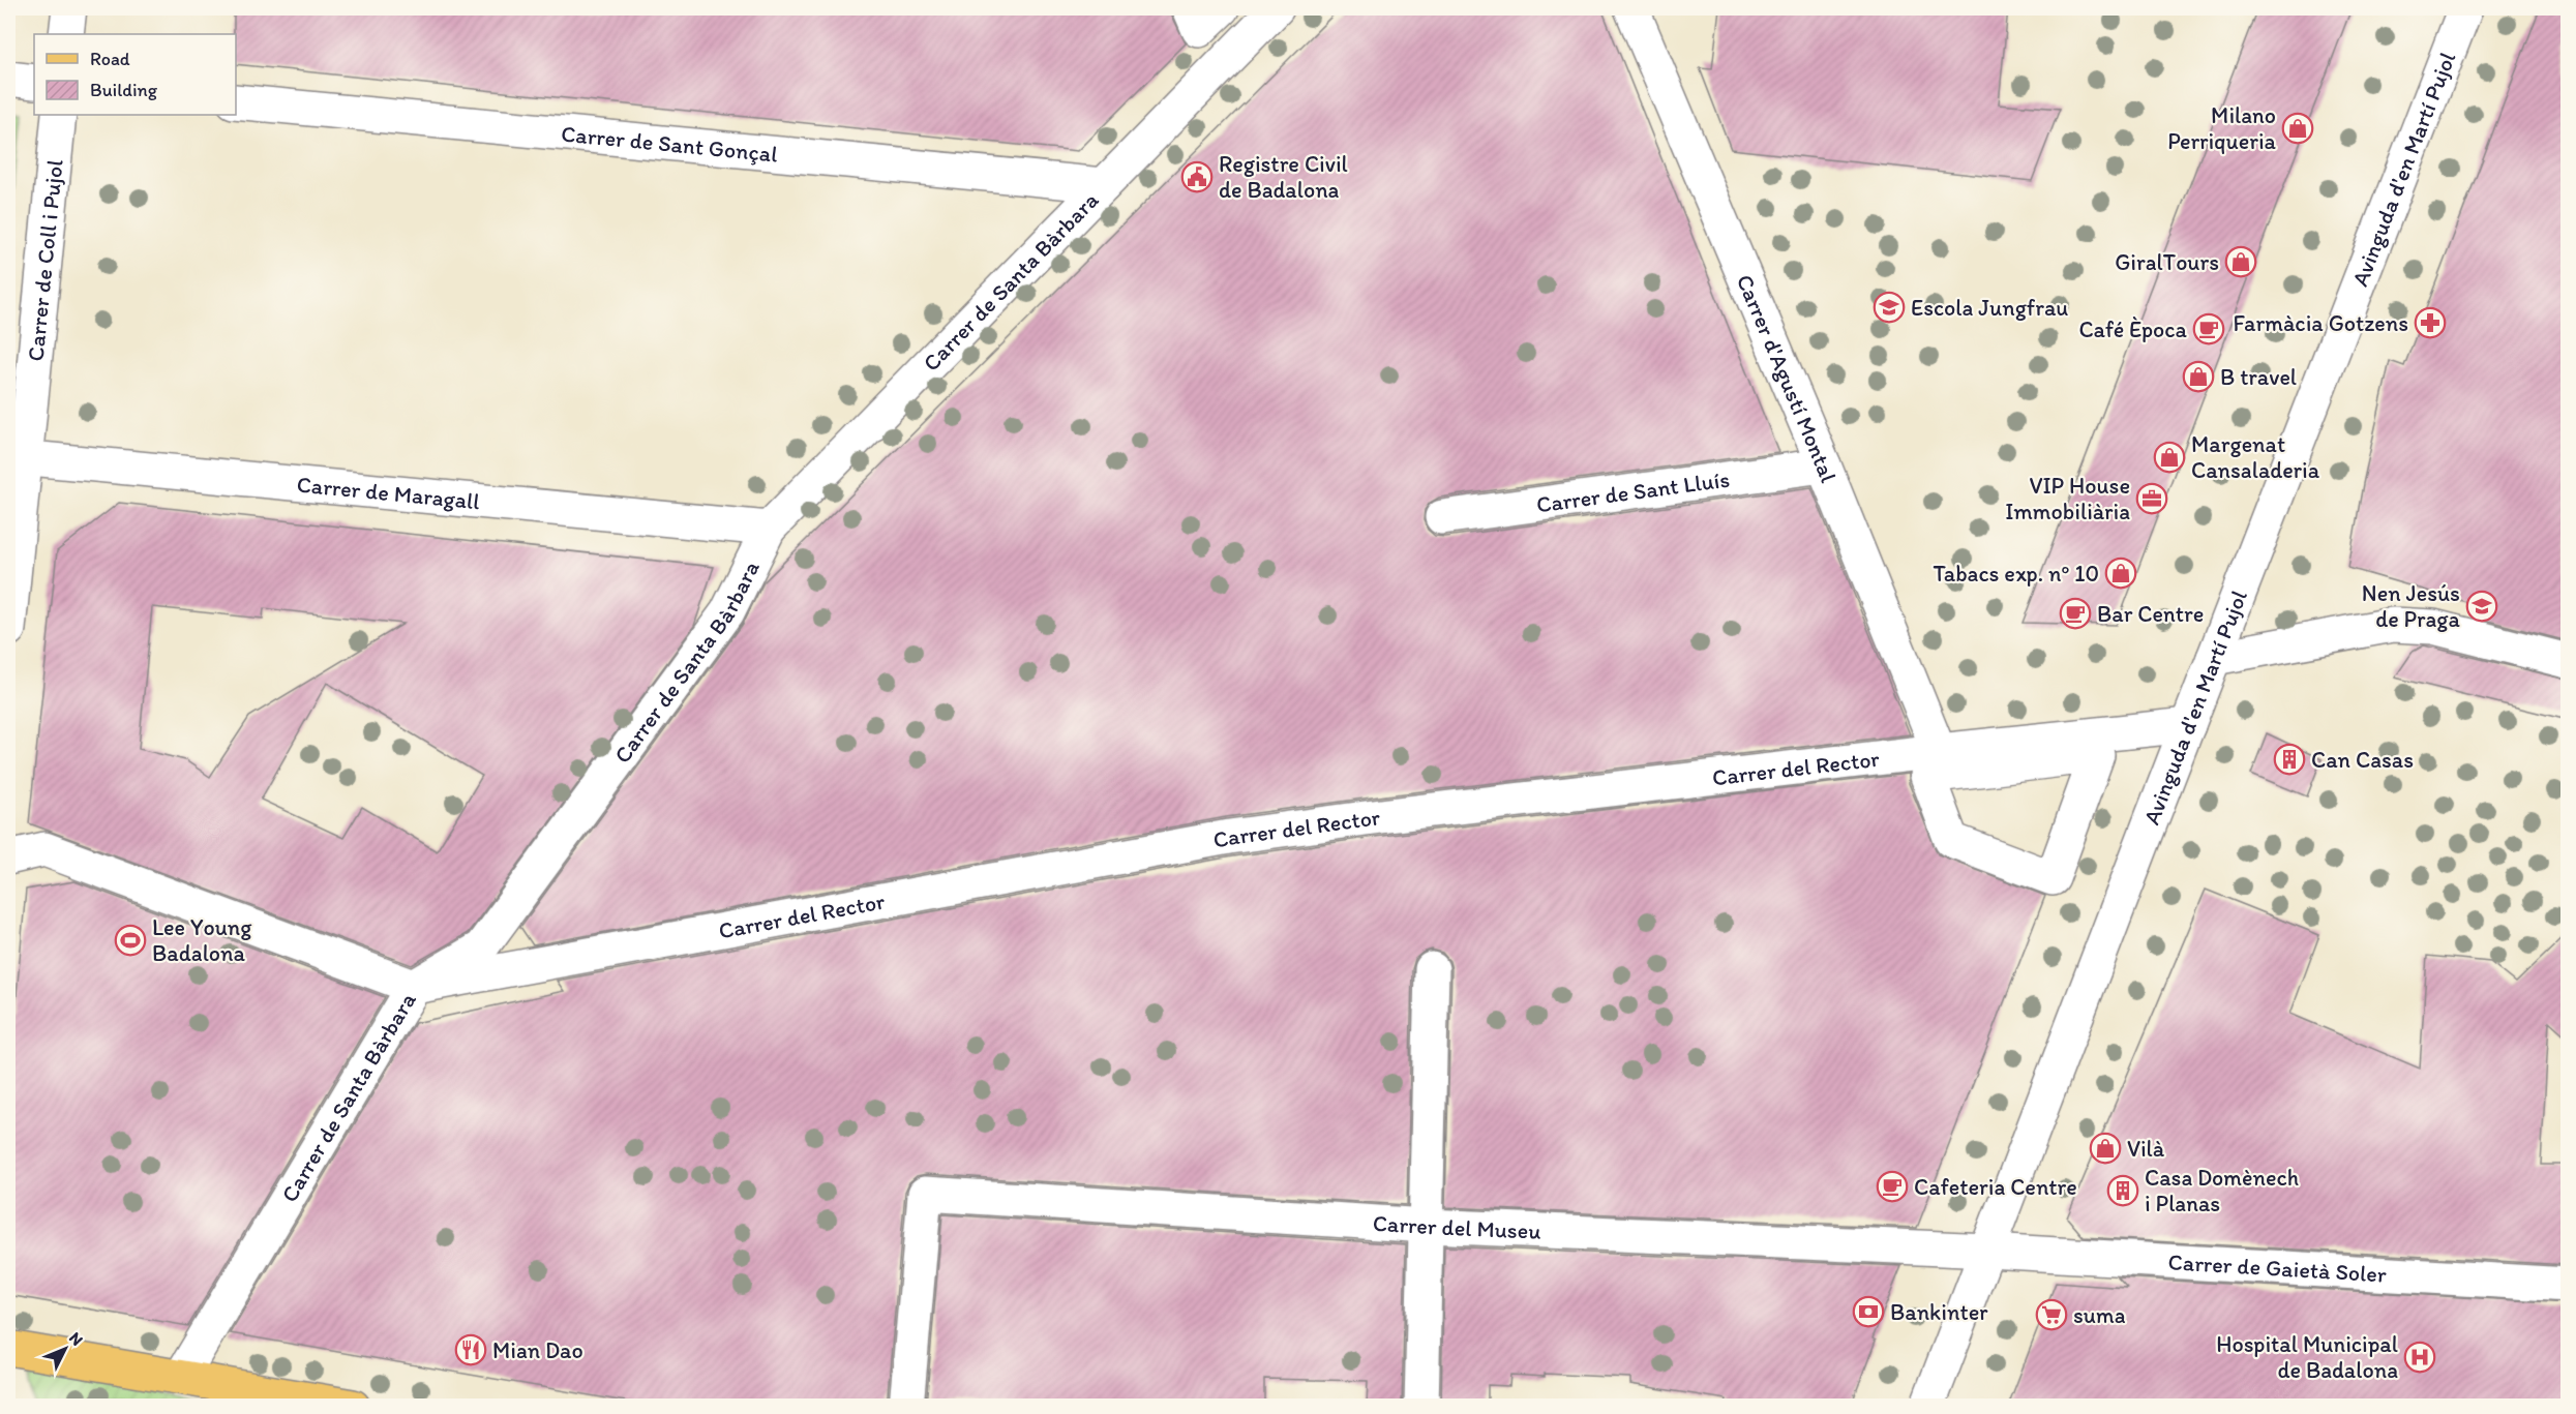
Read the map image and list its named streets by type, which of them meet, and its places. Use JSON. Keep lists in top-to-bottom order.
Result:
{
  "streets": {
    "street": [
      "Carrer de Sant Gonçal",
      "Avinguda d'en Martí Pujol",
      "Carrer de Coll i Pujol",
      "Carrer de Santa Bàrbara",
      "Carrer d'Agustí Montal",
      "Carrer de Sant Lluís",
      "Carrer de Maragall",
      "Carrer del Rector",
      "Carrer del Museu",
      "Carrer de Gaietà Soler"
    ]
  },
  "crossings": [
    ["Carrer de Sant Gonçal", "Carrer de Santa Bàrbara"],
    ["Avinguda d'en Martí Pujol", "Carrer del Rector"],
    ["Avinguda d'en Martí Pujol", "Carrer del Museu"],
    ["Avinguda d'en Martí Pujol", "Carrer de Gaietà Soler"],
    ["Carrer de Coll i Pujol", "Carrer de Maragall"],
    ["Carrer de Santa Bàrbara", "Carrer de Maragall"],
    ["Carrer de Santa Bàrbara", "Carrer del Rector"],
    ["Carrer d'Agustí Montal", "Carrer de Sant Lluís"],
    ["Carrer d'Agustí Montal", "Carrer del Rector"],
    ["Carrer del Museu", "Carrer de Gaietà Soler"]
  ],
  "places": {
    "shop": [
      "Milano Perriqueria",
      "GiralTours",
      "B travel",
      "Margenat Cansaladeria",
      "Tabacs exp. nº 10",
      "Vilà"
    ],
    "public building": ["Registre Civil de Badalona"],
    "school or university": ["Escola Jungfrau", "Nen Jesús de Praga"],
    "pharmacy": ["Farmàcia Gotzens"],
    "cafe": ["Café Època", "Bar Centre", "Cafeteria Centre"],
    "office": ["VIP House Immobiliària"],
    "building": ["Can Casas", "Casa Domènech i Planas"],
    "sports": ["Lee Young Badalona"],
    "bank": ["Bankinter"],
    "supermarket": ["suma"],
    "restaurant": ["Mian Dao"],
    "hospital": ["Hospital Municipal de Badalona"]
  },
  "legend": ["Road", "Building"],
  "north": "top right"
}
